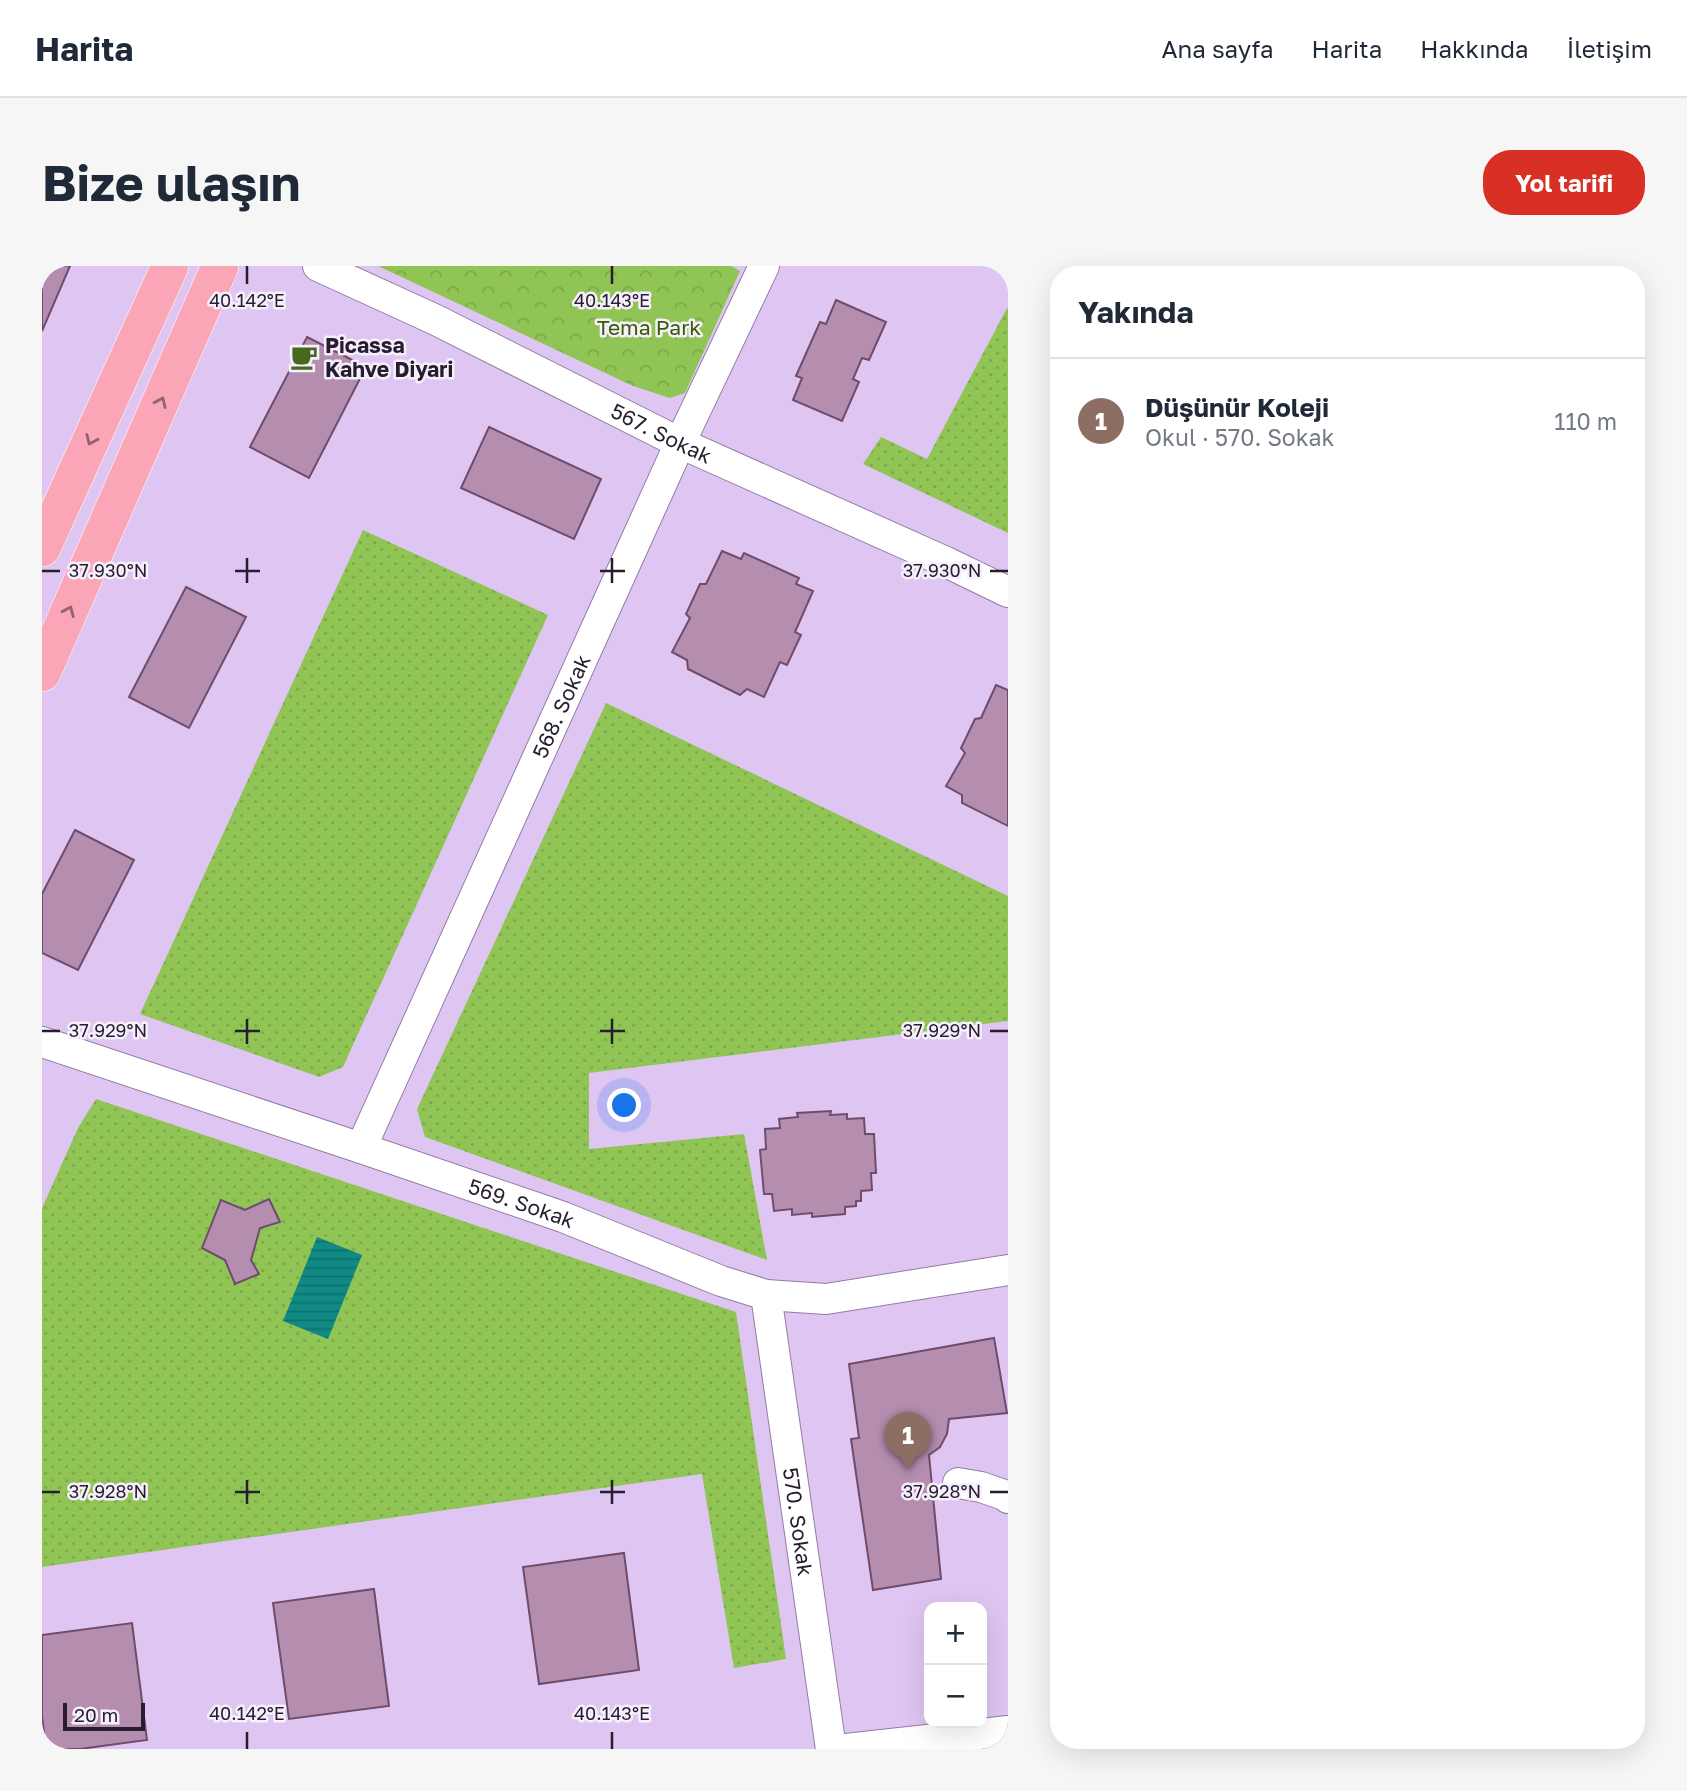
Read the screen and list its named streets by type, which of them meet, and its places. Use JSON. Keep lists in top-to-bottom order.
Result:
{
  "streets": {
    "street": [
      "567. Sokak",
      "568. Sokak",
      "569. Sokak",
      "570. Sokak"
    ]
  },
  "crossings": [
    ["567. Sokak", "568. Sokak"],
    ["568. Sokak", "569. Sokak"],
    ["569. Sokak", "570. Sokak"]
  ],
  "parks": ["Tema Park"],
  "places": {
    "cafe": ["Picassa Kahve Diyari"]
  },
  "scale_bar": "20 m",
  "page": {
    "header": "Harita",
    "nav": [
      "Ana sayfa",
      "Harita",
      "Hakkında",
      "İletişim"
    ],
    "buttons": "Yol tarifi",
    "title": "Bize ulaşın",
    "heading": "Yakında",
    "list": [
      {
        "mark": "1",
        "name": "Düşünür Koleji",
        "note": "Okul · 570. Sokak",
        "value": "110 m"
      }
    ],
    "pins": "1",
    "map_buttons": ["+", "−"],
    "scale": "20 m"
  },
  "coordinates": [
    "40.142°E",
    "40.143°E",
    "37.930°N",
    "37.929°N",
    "37.928°N"
  ]
}
